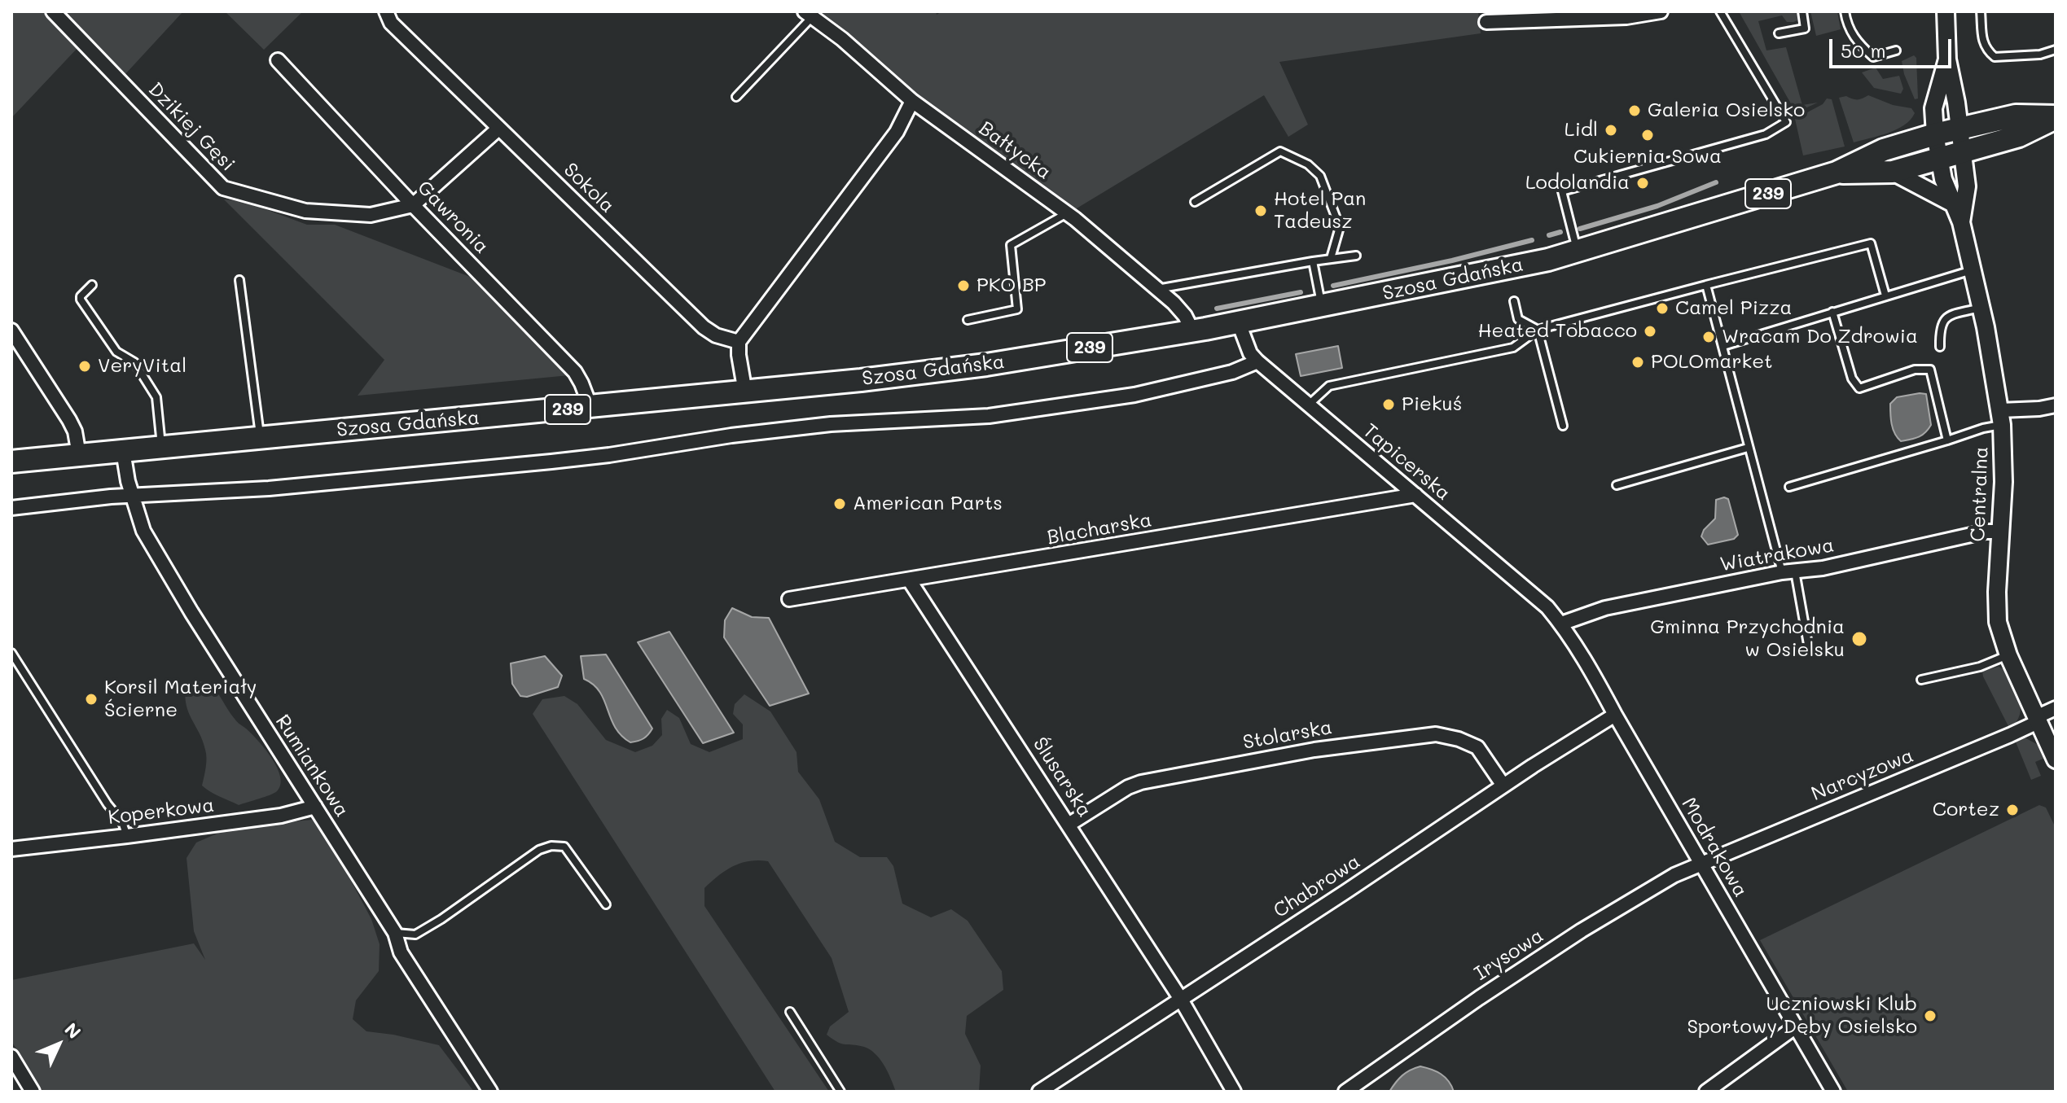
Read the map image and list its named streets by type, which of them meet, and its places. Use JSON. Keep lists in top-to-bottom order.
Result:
{
  "streets": {
    "main road": ["239", "Szosa Gdańska"],
    "street": [
      "Dzikiej Gęsi",
      "Bałtycka",
      "Sokola",
      "Gawronia",
      "Tapicerska",
      "Centralna",
      "Blacharska",
      "Wiatrakowa",
      "Stolarska",
      "Rumiankowa",
      "Narcyzowa",
      "Ślusarska",
      "Koperkowa",
      "Modrakowa",
      "Chabrowa",
      "Irysowa"
    ]
  },
  "crossings": [
    ["Dzikiej Gęsi", "Sokola"],
    ["Dzikiej Gęsi", "Gawronia"],
    ["Bałtycka", "Szosa Gdańska"],
    ["Gawronia", "Szosa Gdańska"],
    ["Szosa Gdańska", "Tapicerska"],
    ["Szosa Gdańska", "Centralna"],
    ["Szosa Gdańska", "Rumiankowa"],
    ["Tapicerska", "Blacharska"],
    ["Tapicerska", "Wiatrakowa"],
    ["Tapicerska", "Modrakowa"],
    ["Centralna", "Wiatrakowa"],
    ["Centralna", "Narcyzowa"],
    ["Blacharska", "Ślusarska"],
    ["Wiatrakowa", "Modrakowa"],
    ["Stolarska", "Ślusarska"],
    ["Stolarska", "Chabrowa"],
    ["Rumiankowa", "Koperkowa"],
    ["Narcyzowa", "Modrakowa"],
    ["Narcyzowa", "Irysowa"],
    ["Ślusarska", "Chabrowa"],
    ["Modrakowa", "Chabrowa"],
    ["Modrakowa", "Irysowa"]
  ],
  "places": [
    "Galeria Osielsko",
    "Lidl",
    "Cukiernia Sowa",
    "Lodolandia",
    "Hotel Pan Tadeusz",
    "PKO BP",
    "Camel Pizza",
    "Heated Tobacco",
    "Wracam Do Zdrowia",
    "POLOmarket",
    "VeryVital",
    "Piekuś",
    "American Parts",
    "Gminna Przychodnia w Osielsku",
    "Korsil Materiały Ścierne",
    "Cortez",
    "Uczniowski Klub Sportowy Dęby Osielsko"
  ],
  "scale_bar": "50 m",
  "north": "top right"
}
